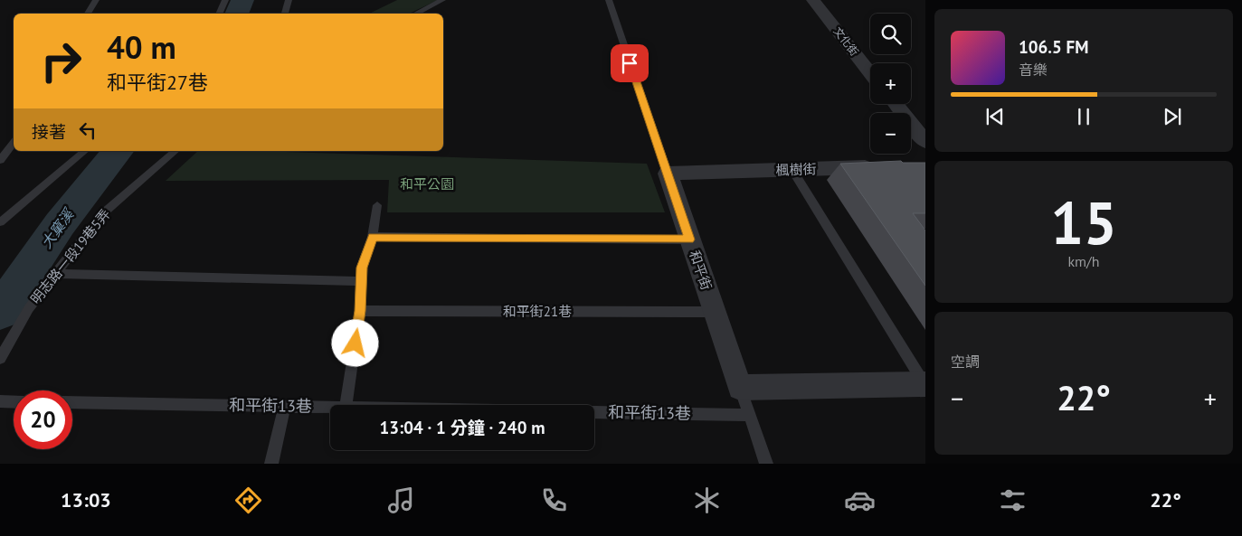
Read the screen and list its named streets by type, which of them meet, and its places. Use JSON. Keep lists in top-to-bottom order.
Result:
{
  "streets": {
    "street": ["文化街", "楓樹街", "和平街"],
    "lane": ["明志路一段19巷5弄", "和平街21巷", "和平街13巷"]
  },
  "crossings": [
    ["楓樹街", "和平街"],
    ["和平街", "和平街21巷"],
    ["和平街", "和平街13巷"]
  ],
  "water": ["大窠溪"],
  "parks": ["和平公園"],
  "page": {
    "map_buttons": ["+", "−"],
    "turn": ["40 m", "和平街27巷"],
    "song": ["106.5 FM", "音樂"],
    "then": "接著",
    "tile": [
      ["15", "km/h"],
      "空調"
    ],
    "heat": ["−", "22°", "+"],
    "limit": "20",
    "trip": "13:04 · 1 分鐘 · 240 m",
    "tabs": ["13:03", "22°"]
  }
}
